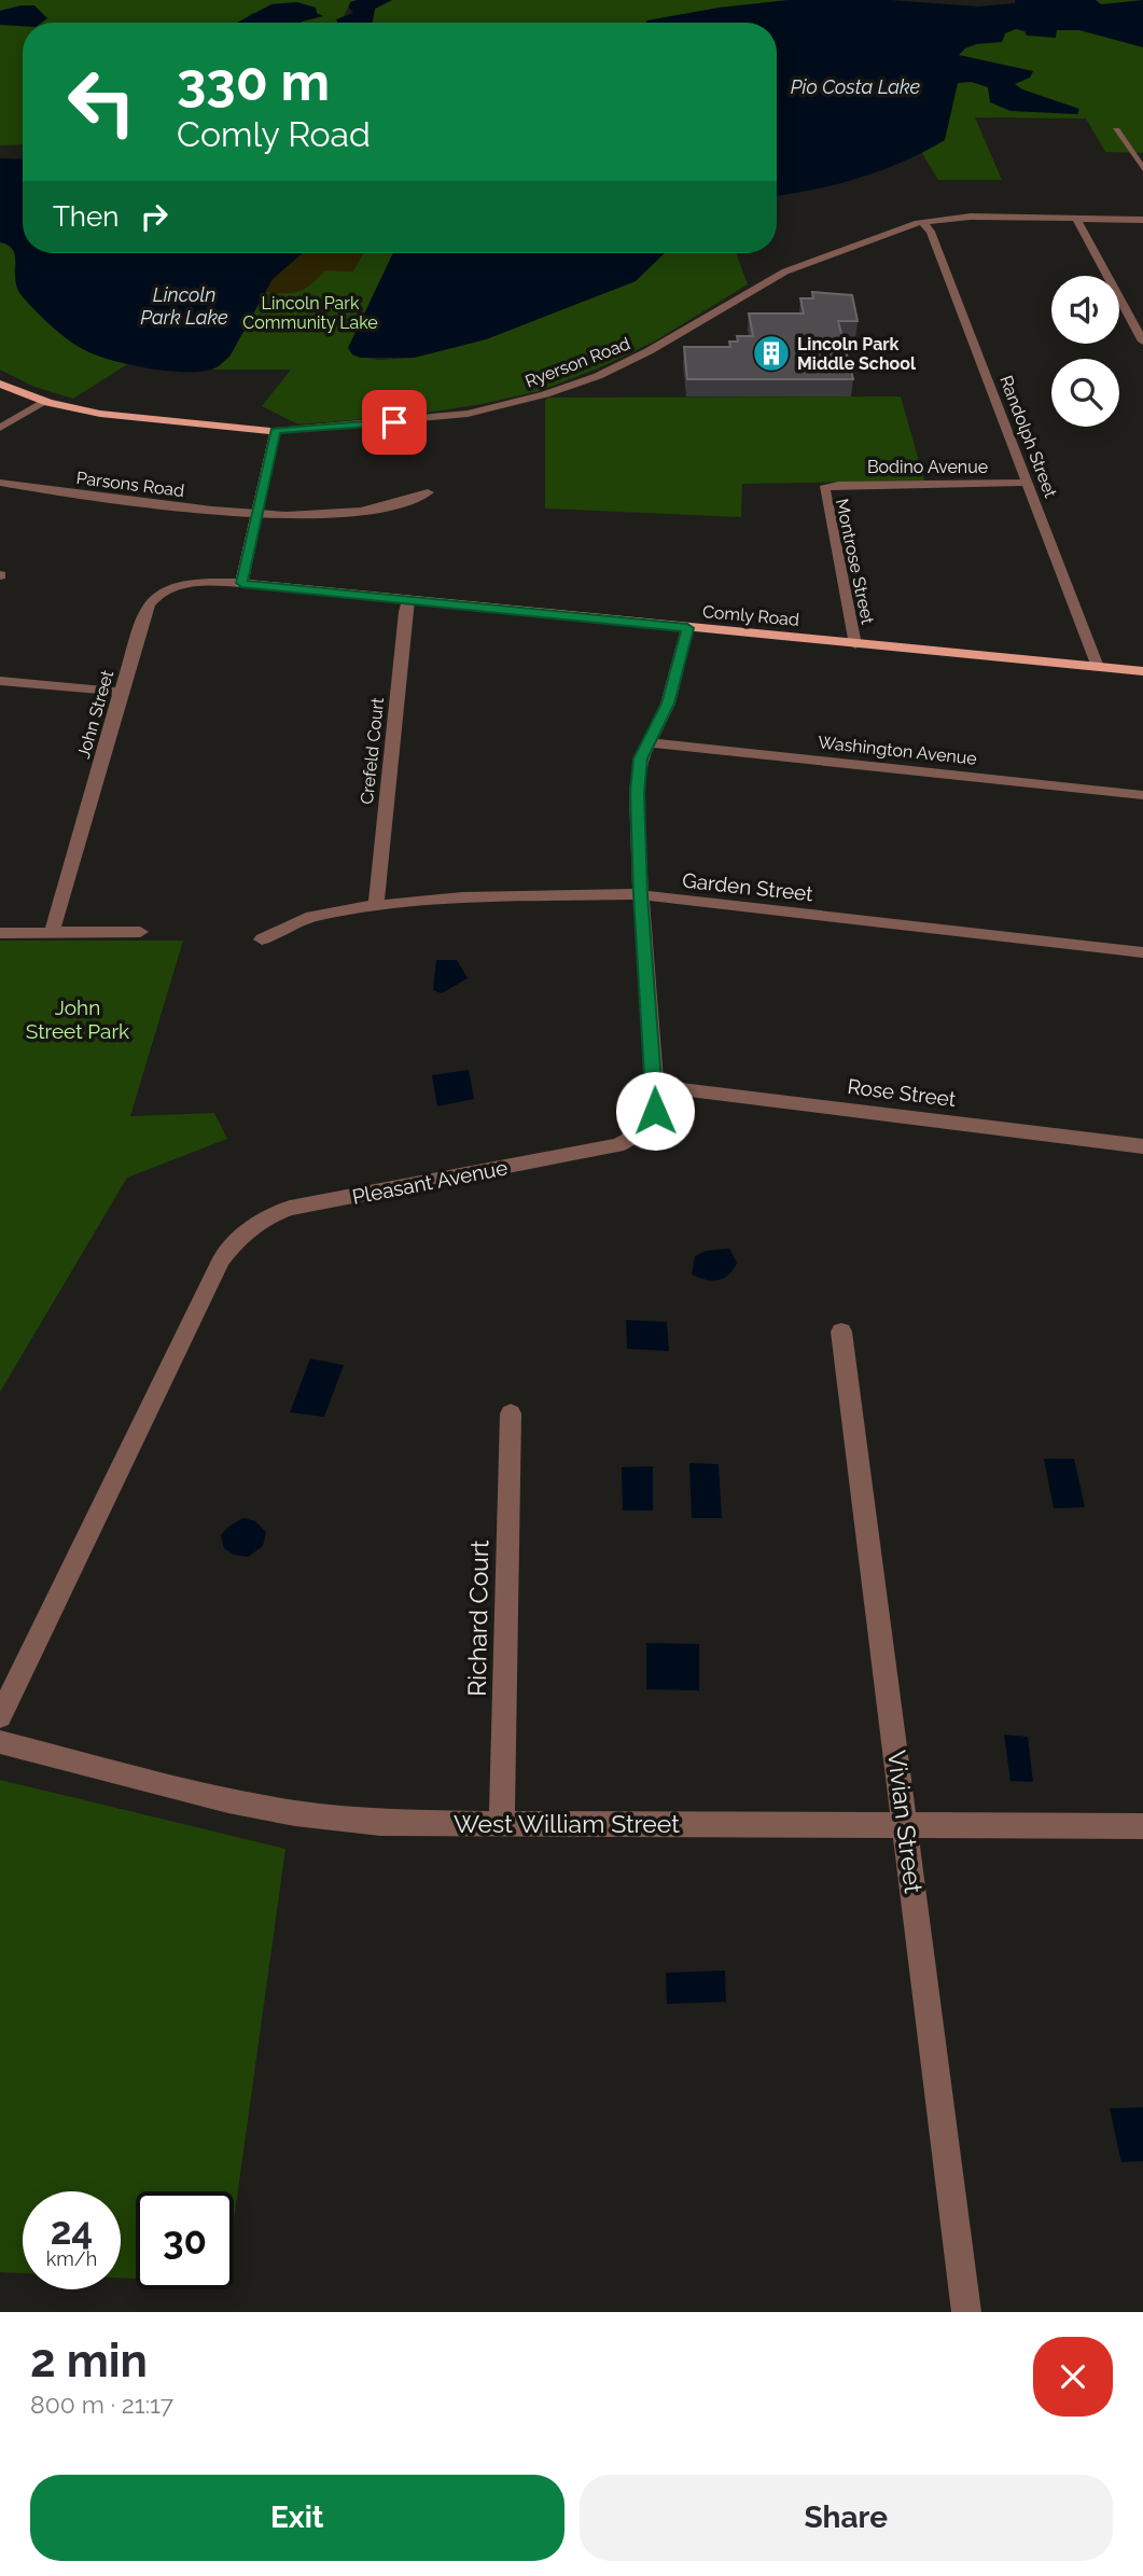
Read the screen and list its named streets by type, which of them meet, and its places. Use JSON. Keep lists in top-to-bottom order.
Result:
{
  "streets": {
    "main road": ["Ryerson Road", "Comly Road"],
    "street": [
      "Randolph Street",
      "Bodino Avenue",
      "Parsons Road",
      "Montrose Street",
      "John Street",
      "Washington Avenue",
      "Crefeld Court",
      "Garden Street",
      "Rose Street",
      "Pleasant Avenue",
      "Richard Court",
      "Vivian Street",
      "West William Street"
    ]
  },
  "crossings": [
    ["Ryerson Road", "Randolph Street"],
    ["Randolph Street", "Bodino Avenue"],
    ["Randolph Street", "Comly Road"],
    ["Bodino Avenue", "Montrose Street"],
    ["Montrose Street", "Comly Road"],
    ["Comly Road", "John Street"],
    ["Comly Road", "Crefeld Court"],
    ["Comly Road", "Pleasant Avenue"],
    ["Washington Avenue", "Pleasant Avenue"],
    ["Crefeld Court", "Garden Street"],
    ["Garden Street", "Pleasant Avenue"],
    ["Rose Street", "Pleasant Avenue"],
    ["Richard Court", "West William Street"],
    ["Vivian Street", "West William Street"]
  ],
  "water": ["Pio Costa Lake", "Lincoln Park Lake"],
  "parks": ["Lincoln Park Community Lake", "John Street Park"],
  "places": {
    "building": ["Lincoln Park Middle School"]
  },
  "page": {
    "turn": ["330 m", "Comly Road"],
    "then": "Then",
    "speed": "24 km/h",
    "limit": "30",
    "heading": ["2 min", "800 m · 21:17"],
    "buttons": ["Exit", "Share"]
  }
}
